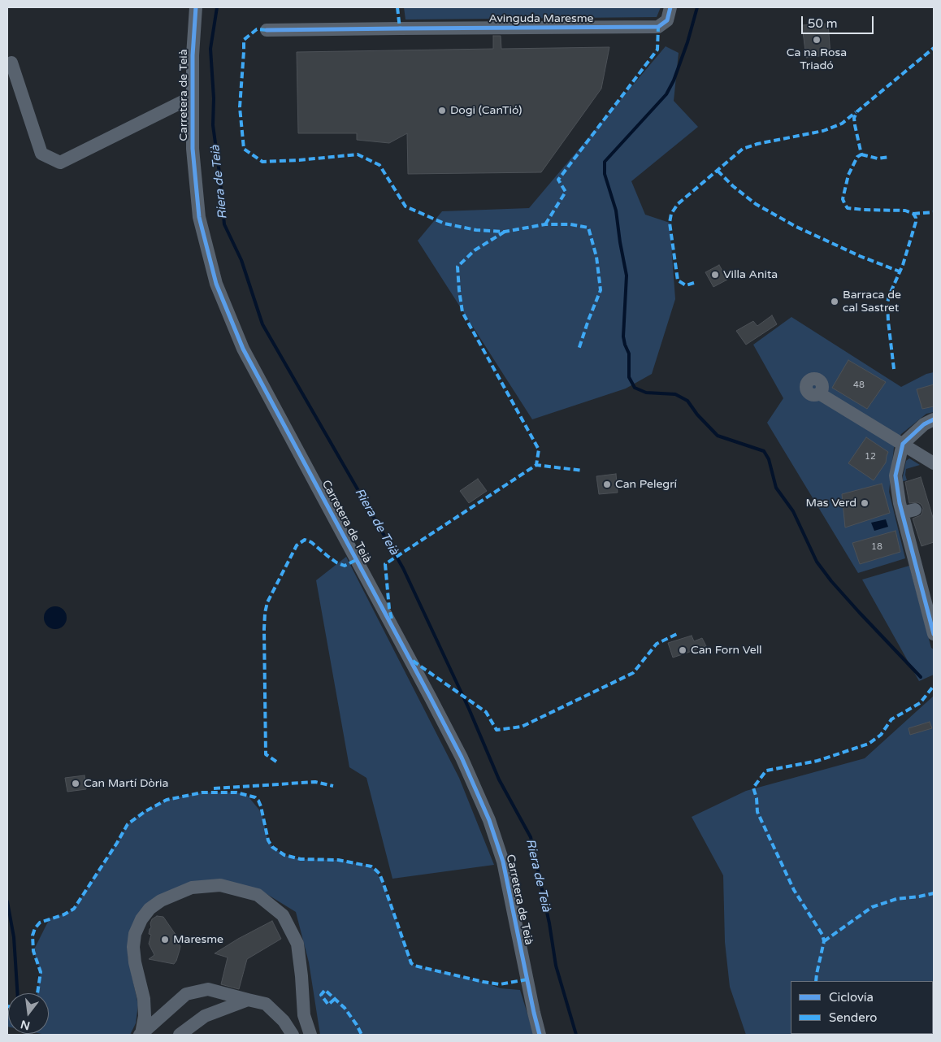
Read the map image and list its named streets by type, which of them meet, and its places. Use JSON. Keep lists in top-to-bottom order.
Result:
{
  "streets": {
    "street": ["Avinguda Maresme", "Carretera de Teià"]
  },
  "water": ["Riera de Teià"],
  "places": [
    "Ca na Rosa Triadó",
    "Dogi (CanTió)",
    "Villa Anita",
    "Barraca de cal Sastret",
    "Can Pelegrí",
    "Mas Verd",
    "Can Forn Vell",
    "Can Martí Dòria",
    "Maresme"
  ],
  "house_numbers": ["48", "12", "18"],
  "legend": ["Ciclovía", "Sendero"],
  "scale_bar": "50 m",
  "north": "bottom"
}
